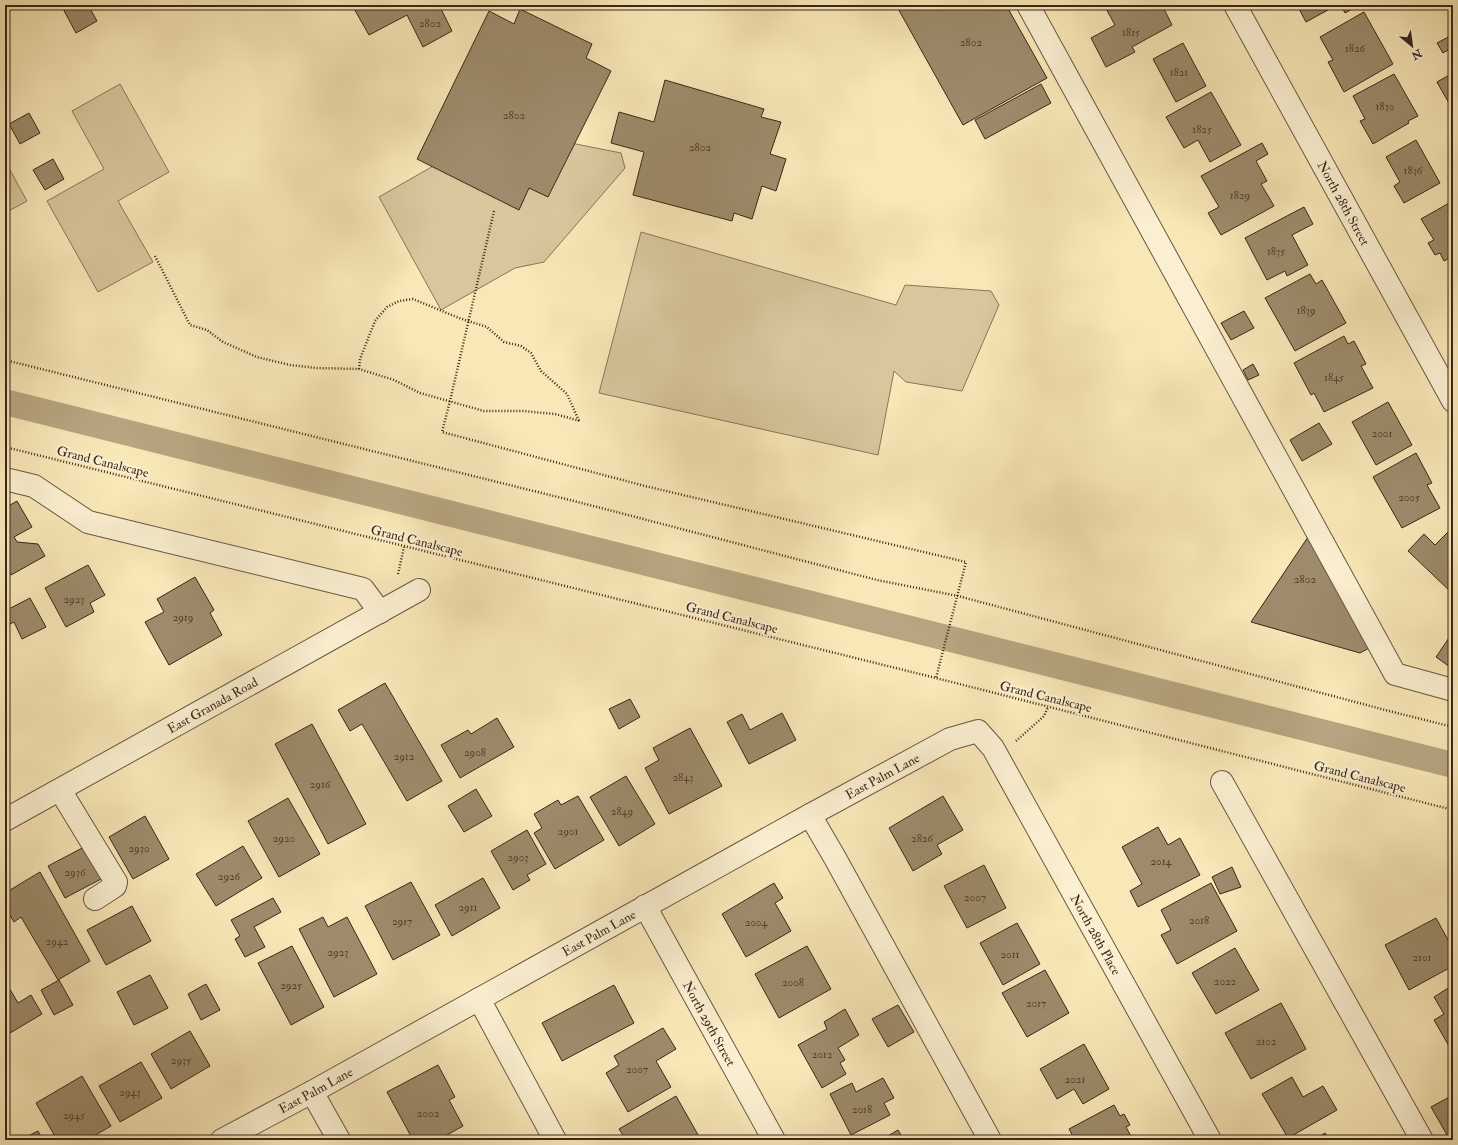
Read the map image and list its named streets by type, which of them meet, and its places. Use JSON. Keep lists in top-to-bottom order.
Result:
{
  "streets": {
    "street": [
      "North 28th Street",
      "East Granada Road",
      "East Palm Lane",
      "North 28th Place",
      "North 29th Street"
    ],
    "path": ["Grand Canalscape"]
  },
  "crossings": [
    ["East Palm Lane", "North 28th Place"],
    ["East Palm Lane", "North 29th Street"]
  ],
  "house_numbers": [
    "2802",
    "1815",
    "2802",
    "1826",
    "1821",
    "1830",
    "2802",
    "1825",
    "2802",
    "1836",
    "1829",
    "1835",
    "1839",
    "1845",
    "2001",
    "2005",
    "2802",
    "2923",
    "2919",
    "2908",
    "2912",
    "2843",
    "2916",
    "2849",
    "2901",
    "2920",
    "2826",
    "2930",
    "2903",
    "2014",
    "2936",
    "2926",
    "2007",
    "2911",
    "2018",
    "2917",
    "2004",
    "2942",
    "2923",
    "2011",
    "2101",
    "2022",
    "2008",
    "2925",
    "2017",
    "2102",
    "2012",
    "2935",
    "2007",
    "2021",
    "2943",
    "2018",
    "2002",
    "2945"
  ],
  "north": "bottom right"
}
